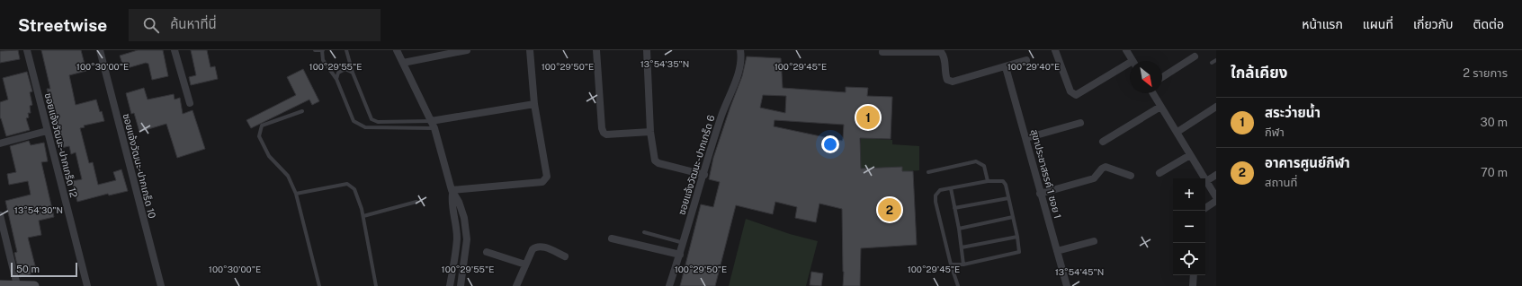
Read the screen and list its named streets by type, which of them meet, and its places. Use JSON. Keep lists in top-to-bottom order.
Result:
{
  "streets": {
    "street": [
      "ซอยแจ้งวัฒนะ-ปากเกร็ด 12",
      "ซอยแจ้งวัฒนะ-ปากเกร็ด 6",
      "ซอยแจ้งวัฒนะ-ปากเกร็ด 10",
      "สุขาประชาสรรค์ 1 ซอย 1"
    ]
  },
  "scale_bar": "50 m",
  "north": "bottom right",
  "page": {
    "header": "Streetwise",
    "search": "ค้นหาที่นี่",
    "nav": [
      "หน้าแรก",
      "แผนที่",
      "เกี่ยวกับ",
      "ติดต่อ"
    ],
    "heading": ["ใกล้เคียง", "2 รายการ"],
    "list": [
      {
        "mark": "1",
        "name": "สระว่ายน้ำ",
        "note": "กีฬา",
        "value": "30 m"
      },
      {
        "mark": "2",
        "name": "อาคารศูนย์กีฬา",
        "note": "สถานที่",
        "value": "70 m"
      }
    ],
    "pins": ["1", "2"],
    "map_buttons": ["+", "−"],
    "scale": "50 m"
  },
  "coordinates": [
    "13°54'35\"N",
    "100°29'50\"E",
    "100°30'00\"E",
    "100°29'55\"E",
    "100°29'45\"E",
    "100°29'40\"E",
    "13°54'30\"N",
    "13°54'45\"N"
  ]
}
